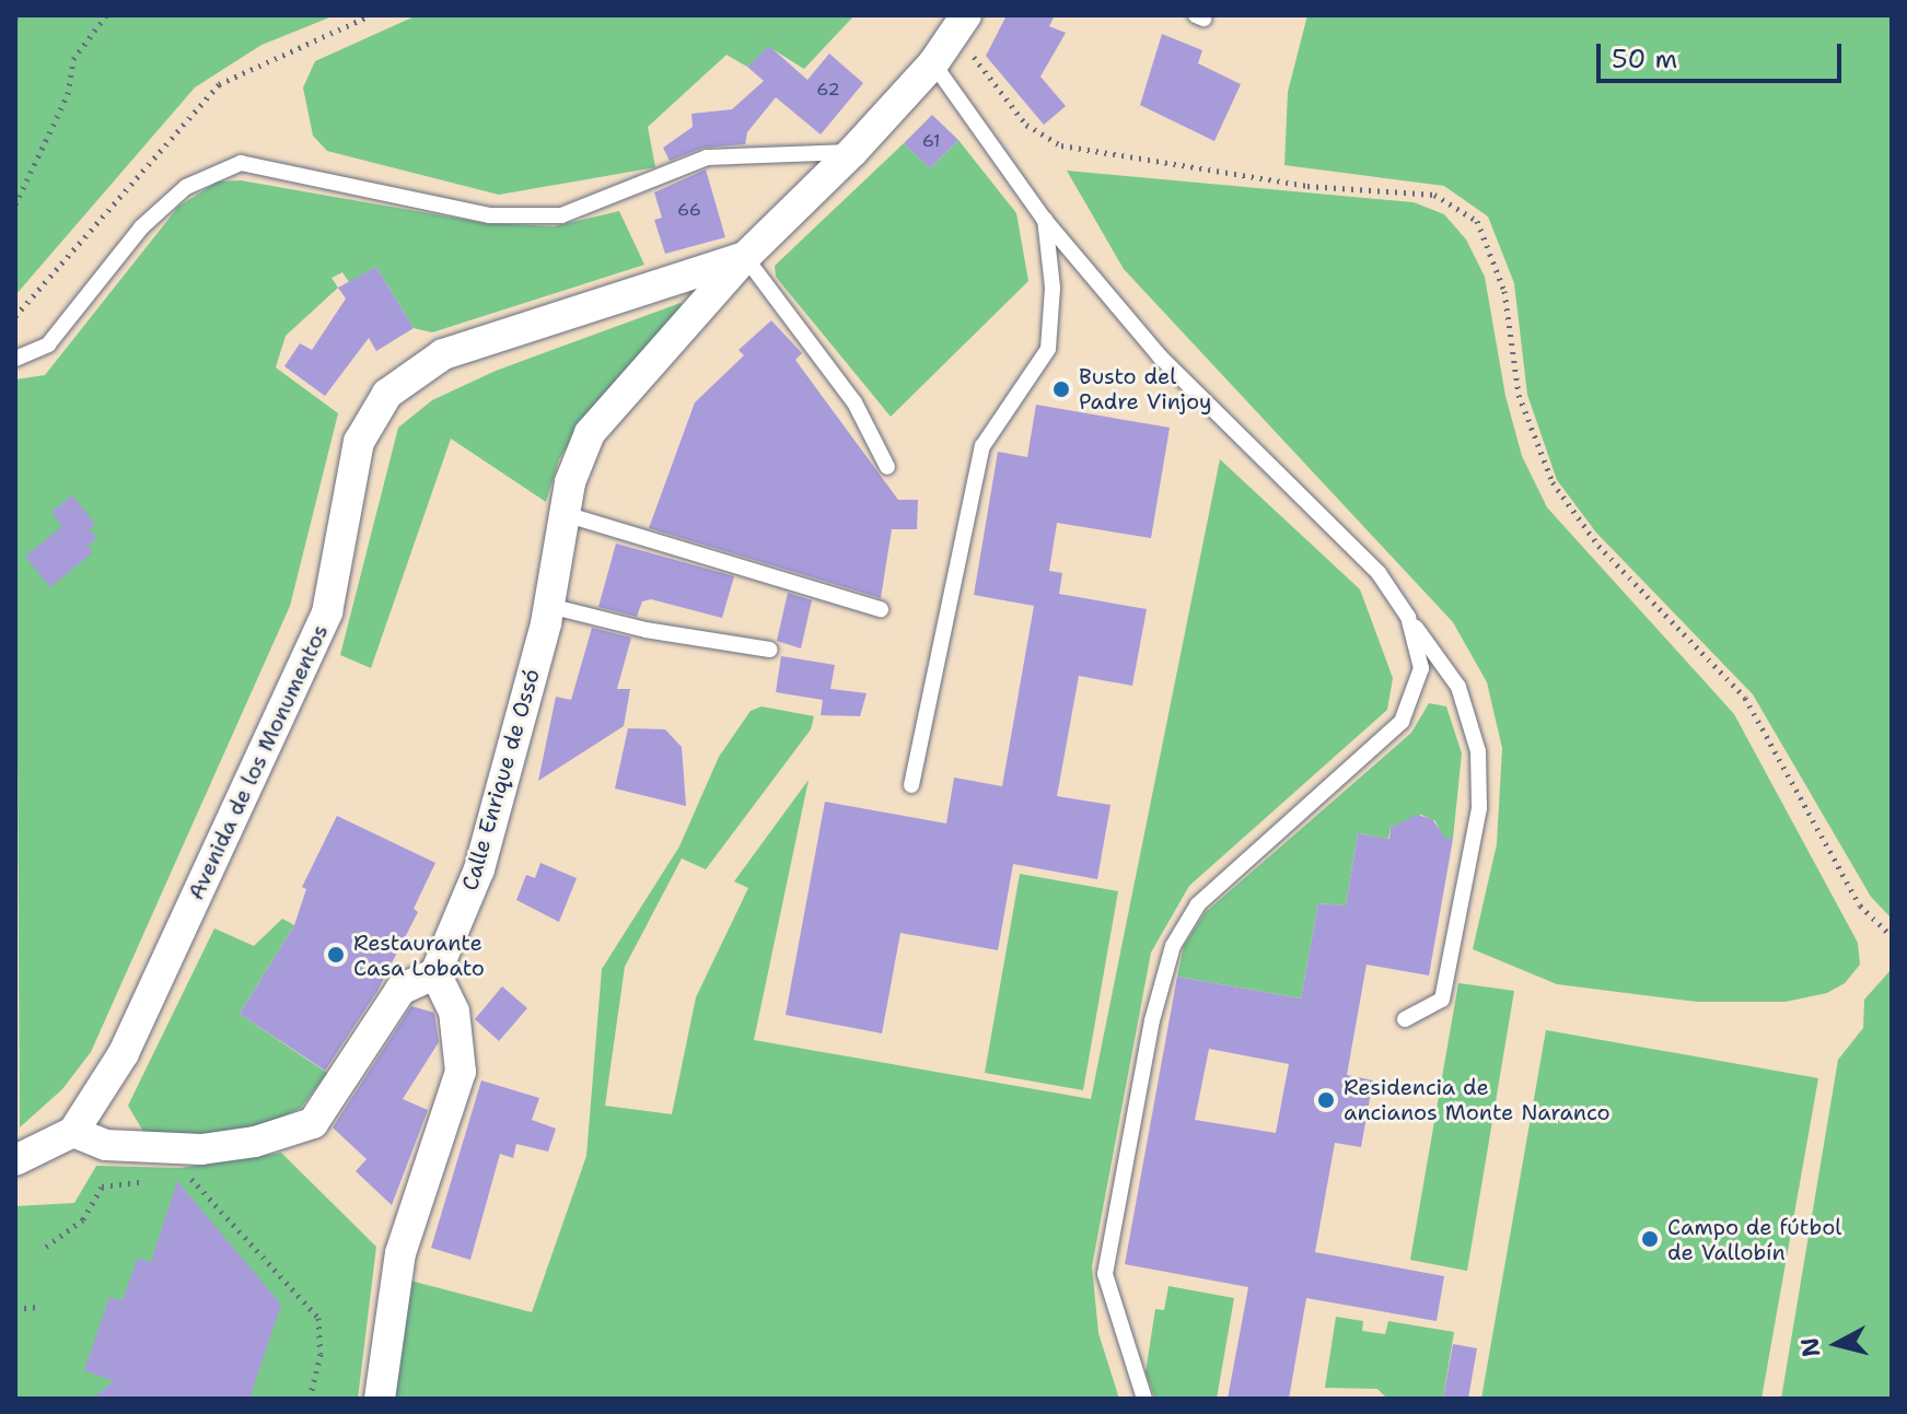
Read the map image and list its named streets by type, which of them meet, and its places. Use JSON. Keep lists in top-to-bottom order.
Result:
{
  "streets": {
    "street": ["Avenida de los Monumentos", "Calle Enrique de Ossó"]
  },
  "crossings": [
    ["Avenida de los Monumentos", "Calle Enrique de Ossó"]
  ],
  "places": [
    "Busto del Padre Vinjoy",
    "Restaurante Casa Lobato",
    "Residencia de ancianos Monte Naranco",
    "Campo de fútbol de Vallobín"
  ],
  "house_numbers": ["62", "61", "66"],
  "scale_bar": "50 m",
  "north": "left"
}
